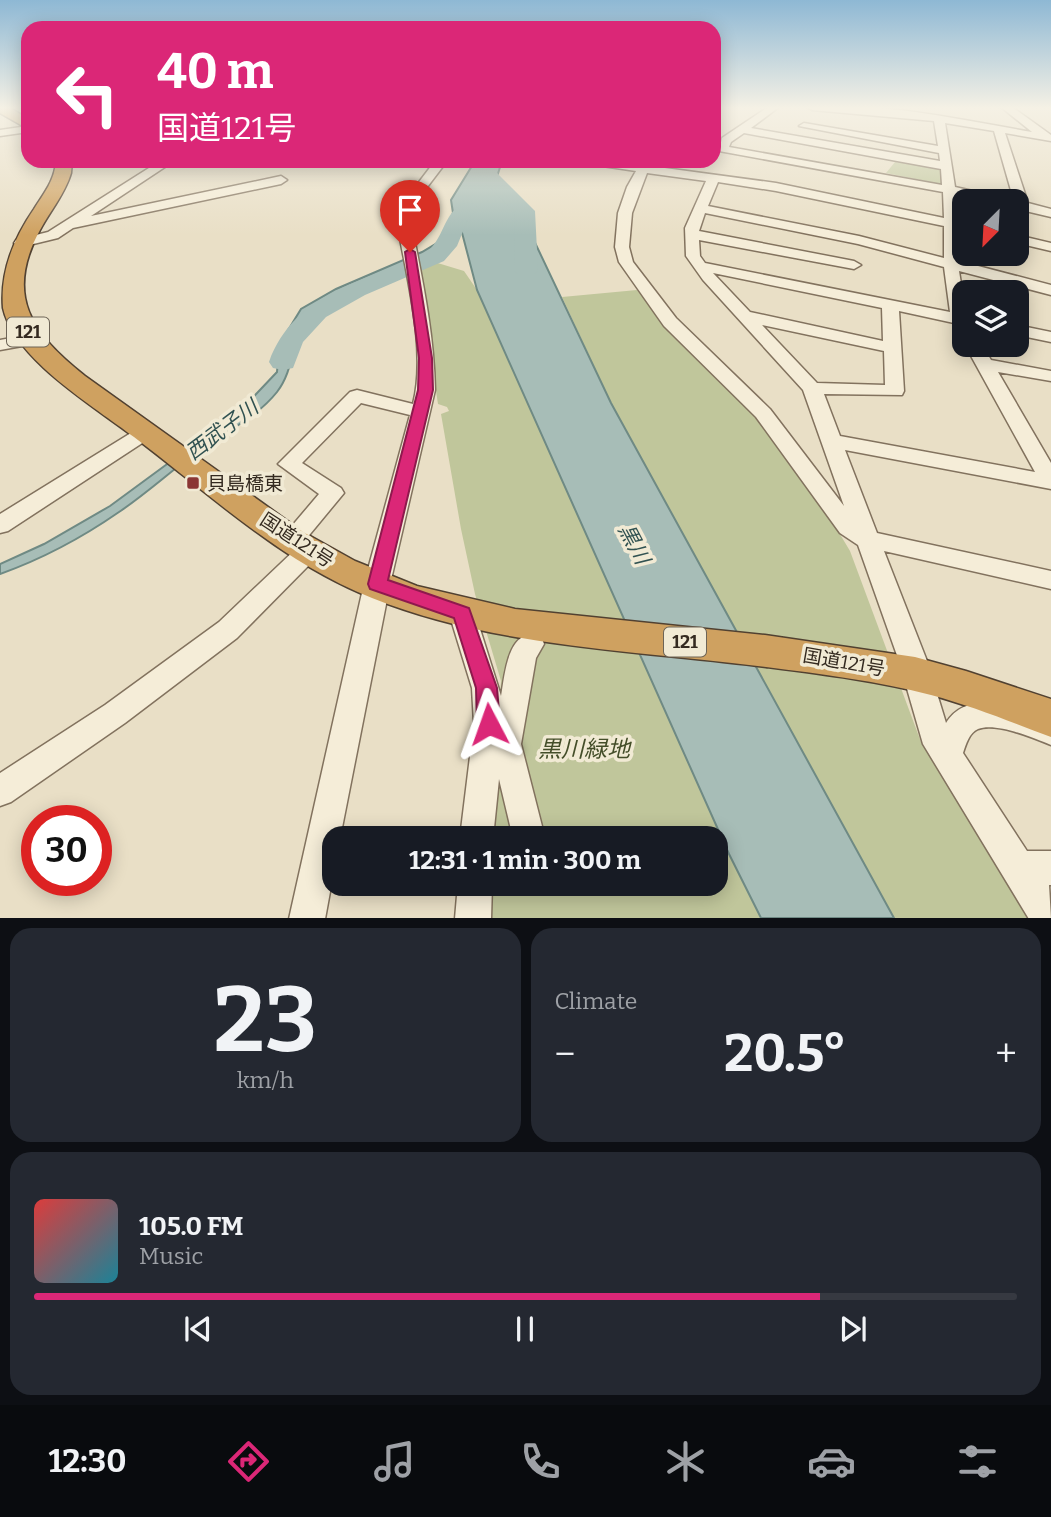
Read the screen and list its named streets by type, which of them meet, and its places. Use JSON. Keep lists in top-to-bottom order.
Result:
{
  "streets": {
    "highway": ["121", "国道121号"]
  },
  "water": ["西武子川", "黒川"],
  "parks": ["黒川緑地"],
  "places": {
    "transit": ["貝島橋東"]
  },
  "north": "bottom left",
  "page": {
    "turn": ["40 m", "国道121号"],
    "limit": "30",
    "trip": "12:31 · 1 min · 300 m",
    "tile": [
      ["23", "km/h"],
      "Climate"
    ],
    "heat": ["−", "20.5°", "+"],
    "song": ["105.0 FM", "Music"],
    "tabs": "12:30"
  }
}
